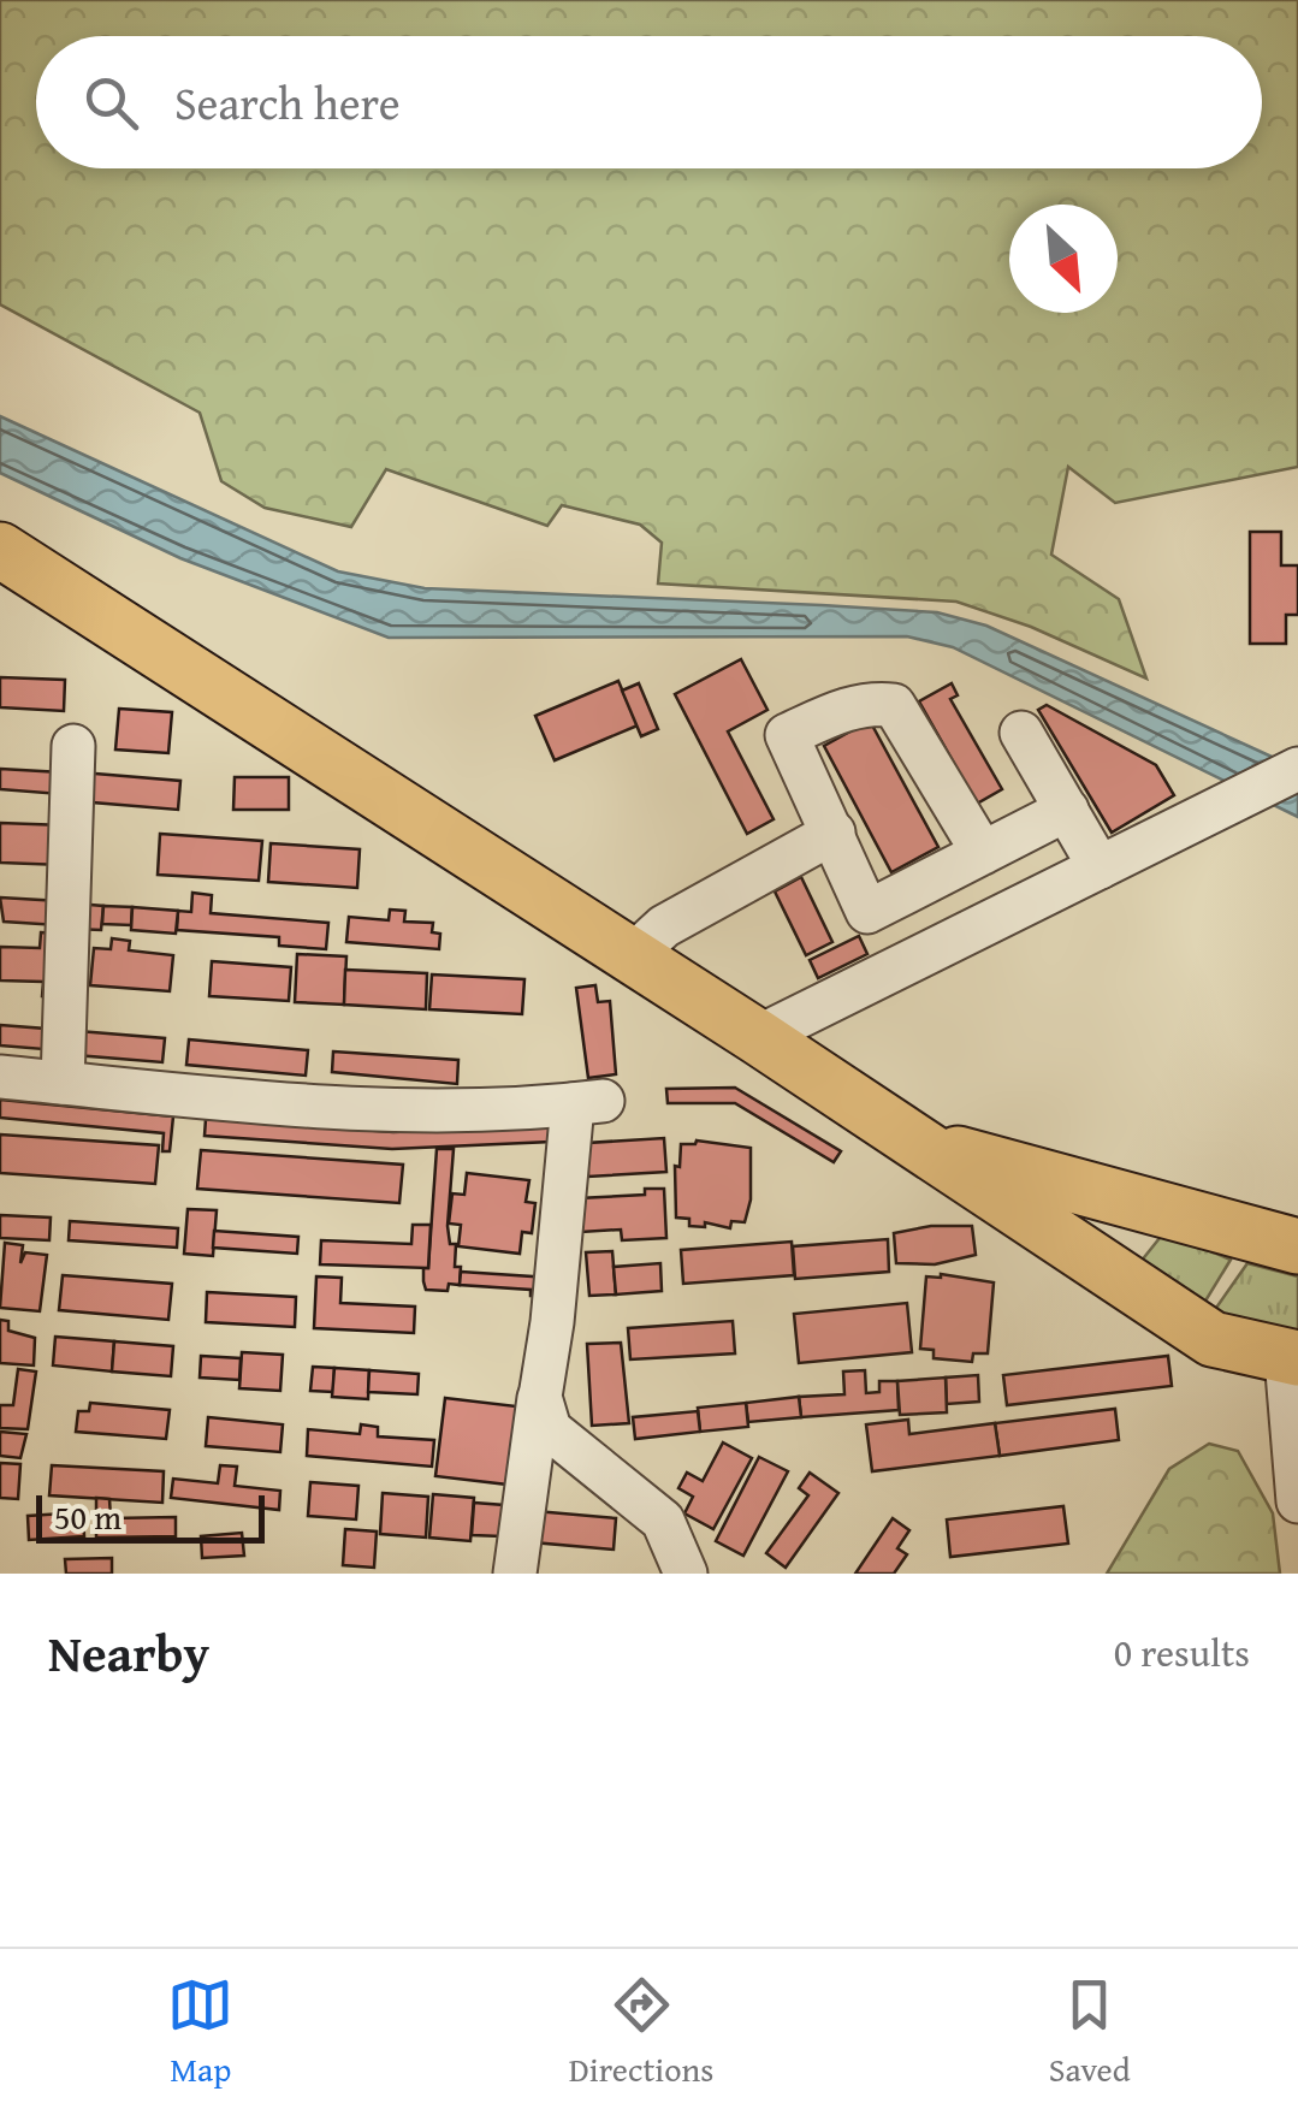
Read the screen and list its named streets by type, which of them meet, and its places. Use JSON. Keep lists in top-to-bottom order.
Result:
{
  "scale_bar": "50 m",
  "north": "bottom right",
  "page": {
    "search": "Search here",
    "scale": "50 m",
    "heading": ["Nearby", "0 results"],
    "nav": ["Map", "Directions", "Saved"]
  }
}
